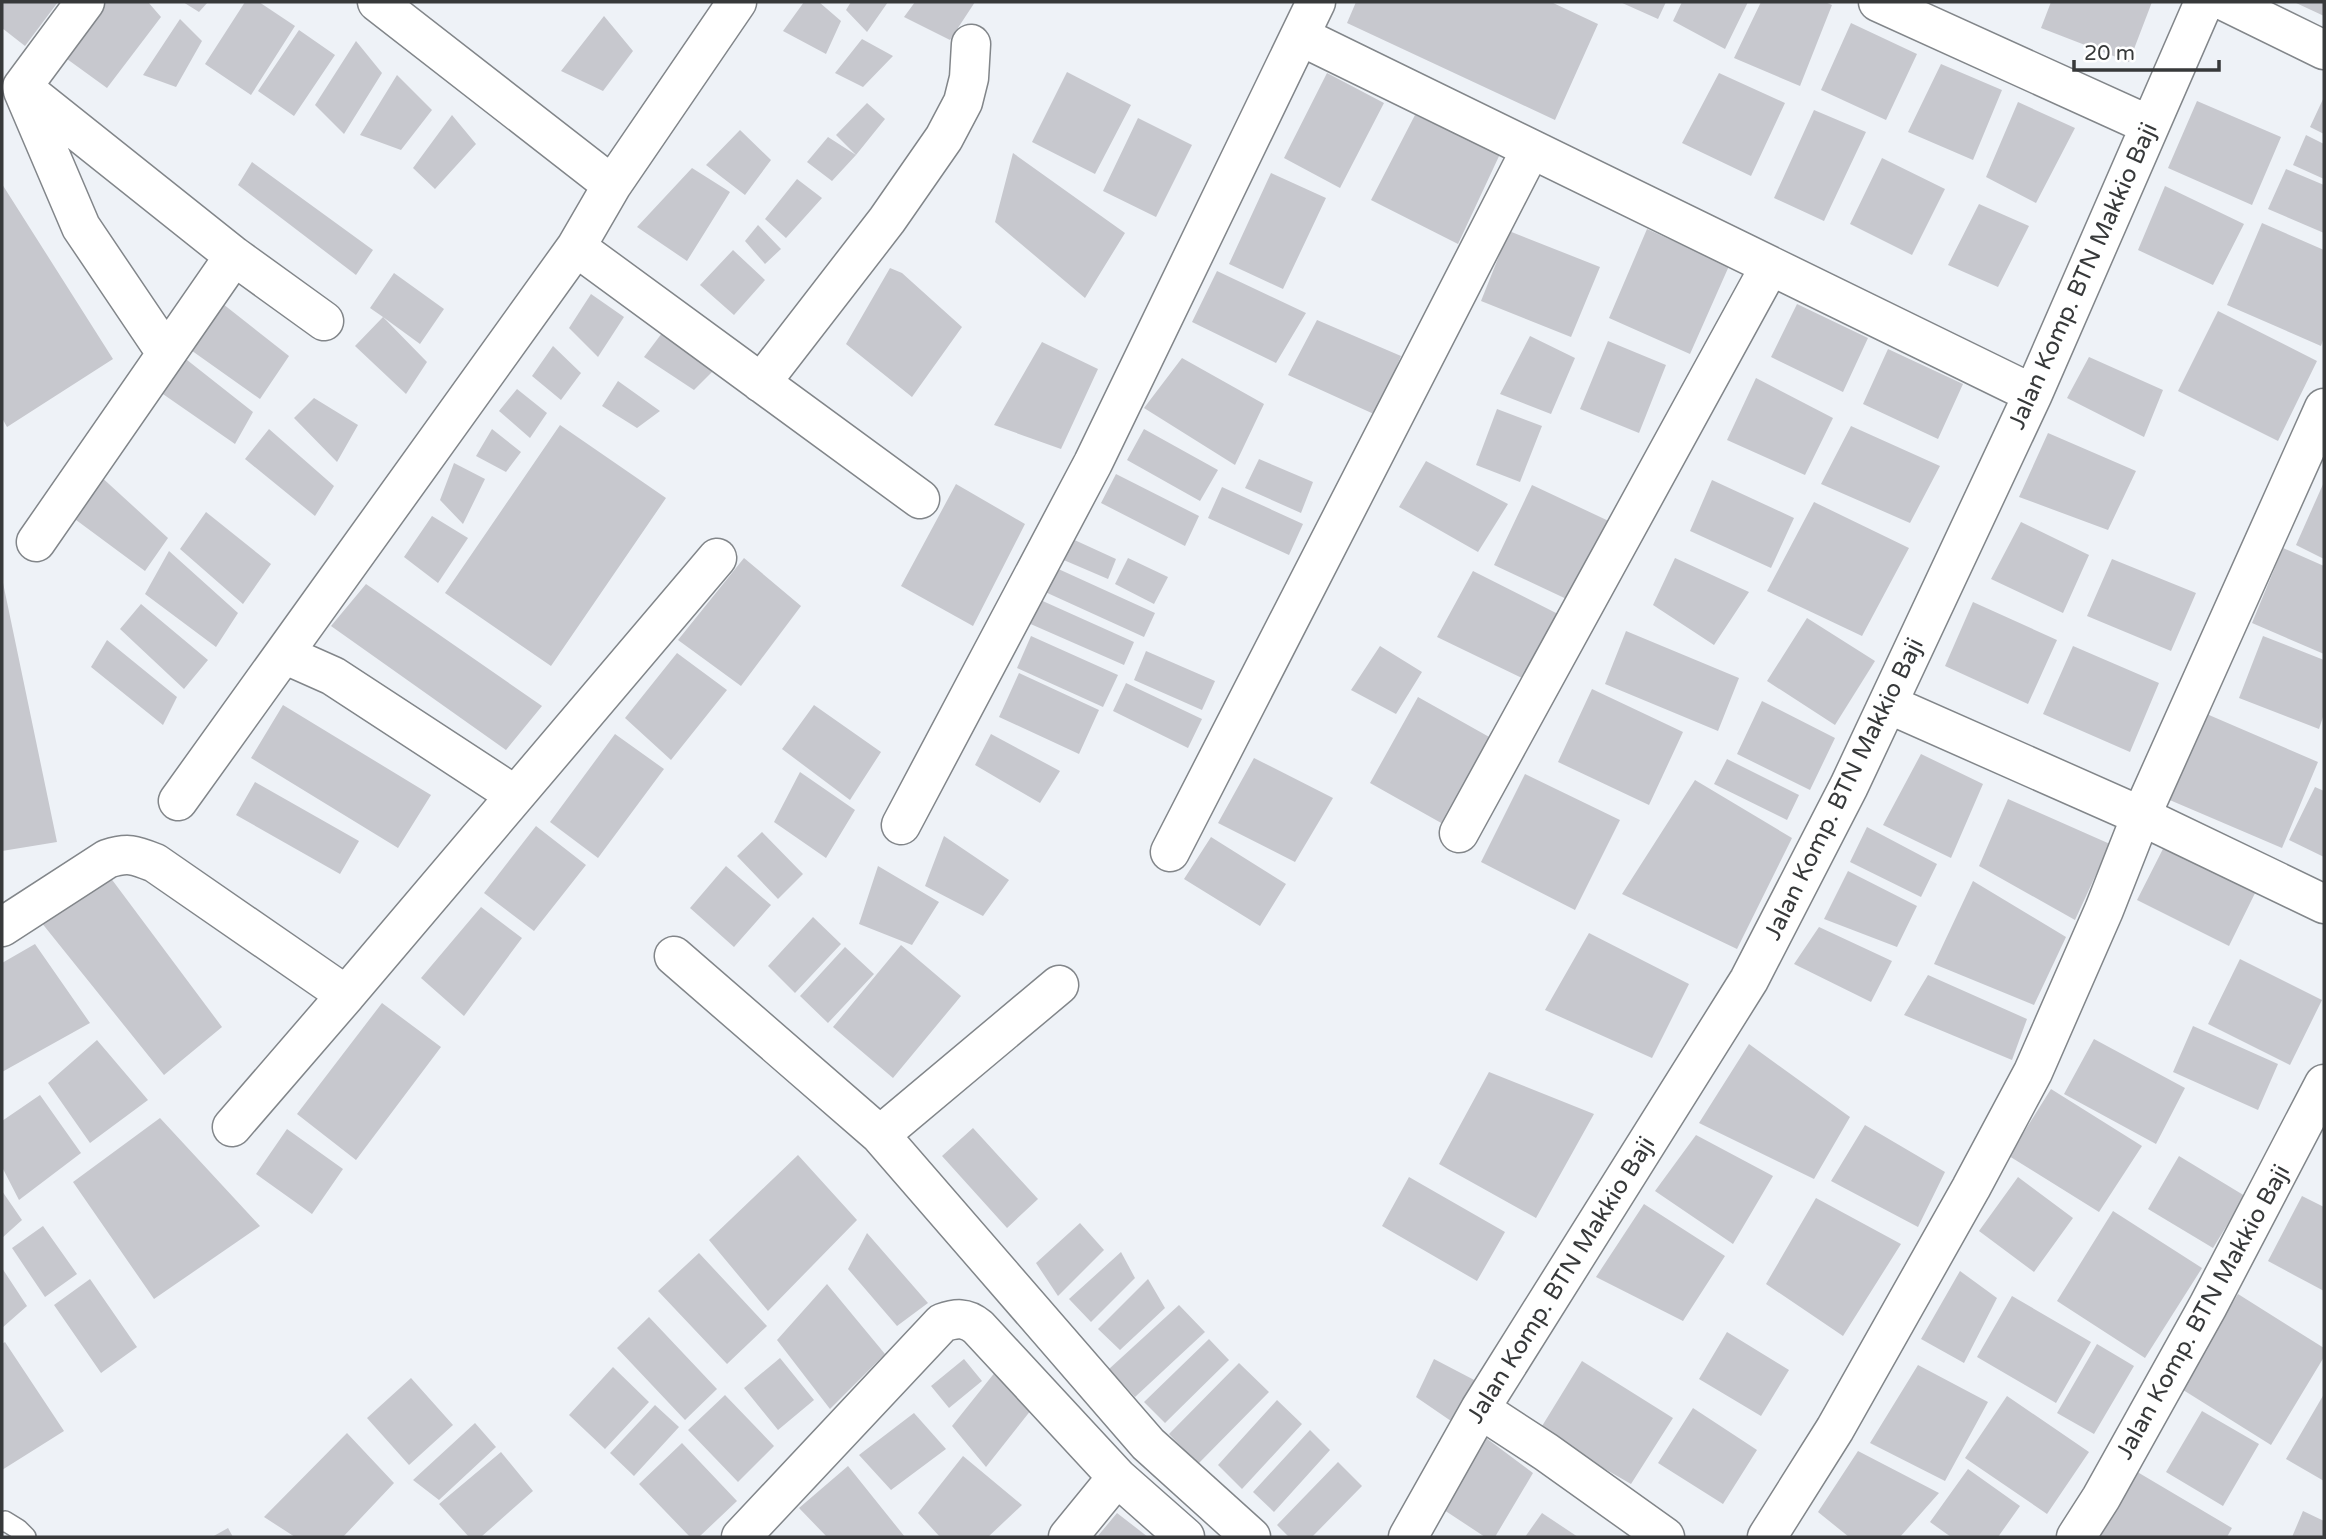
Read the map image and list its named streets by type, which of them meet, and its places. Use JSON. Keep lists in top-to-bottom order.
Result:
{
  "streets": {
    "street": ["Jalan Komp. BTN Makkio Baji"]
  },
  "scale_bar": "20 m"
}
